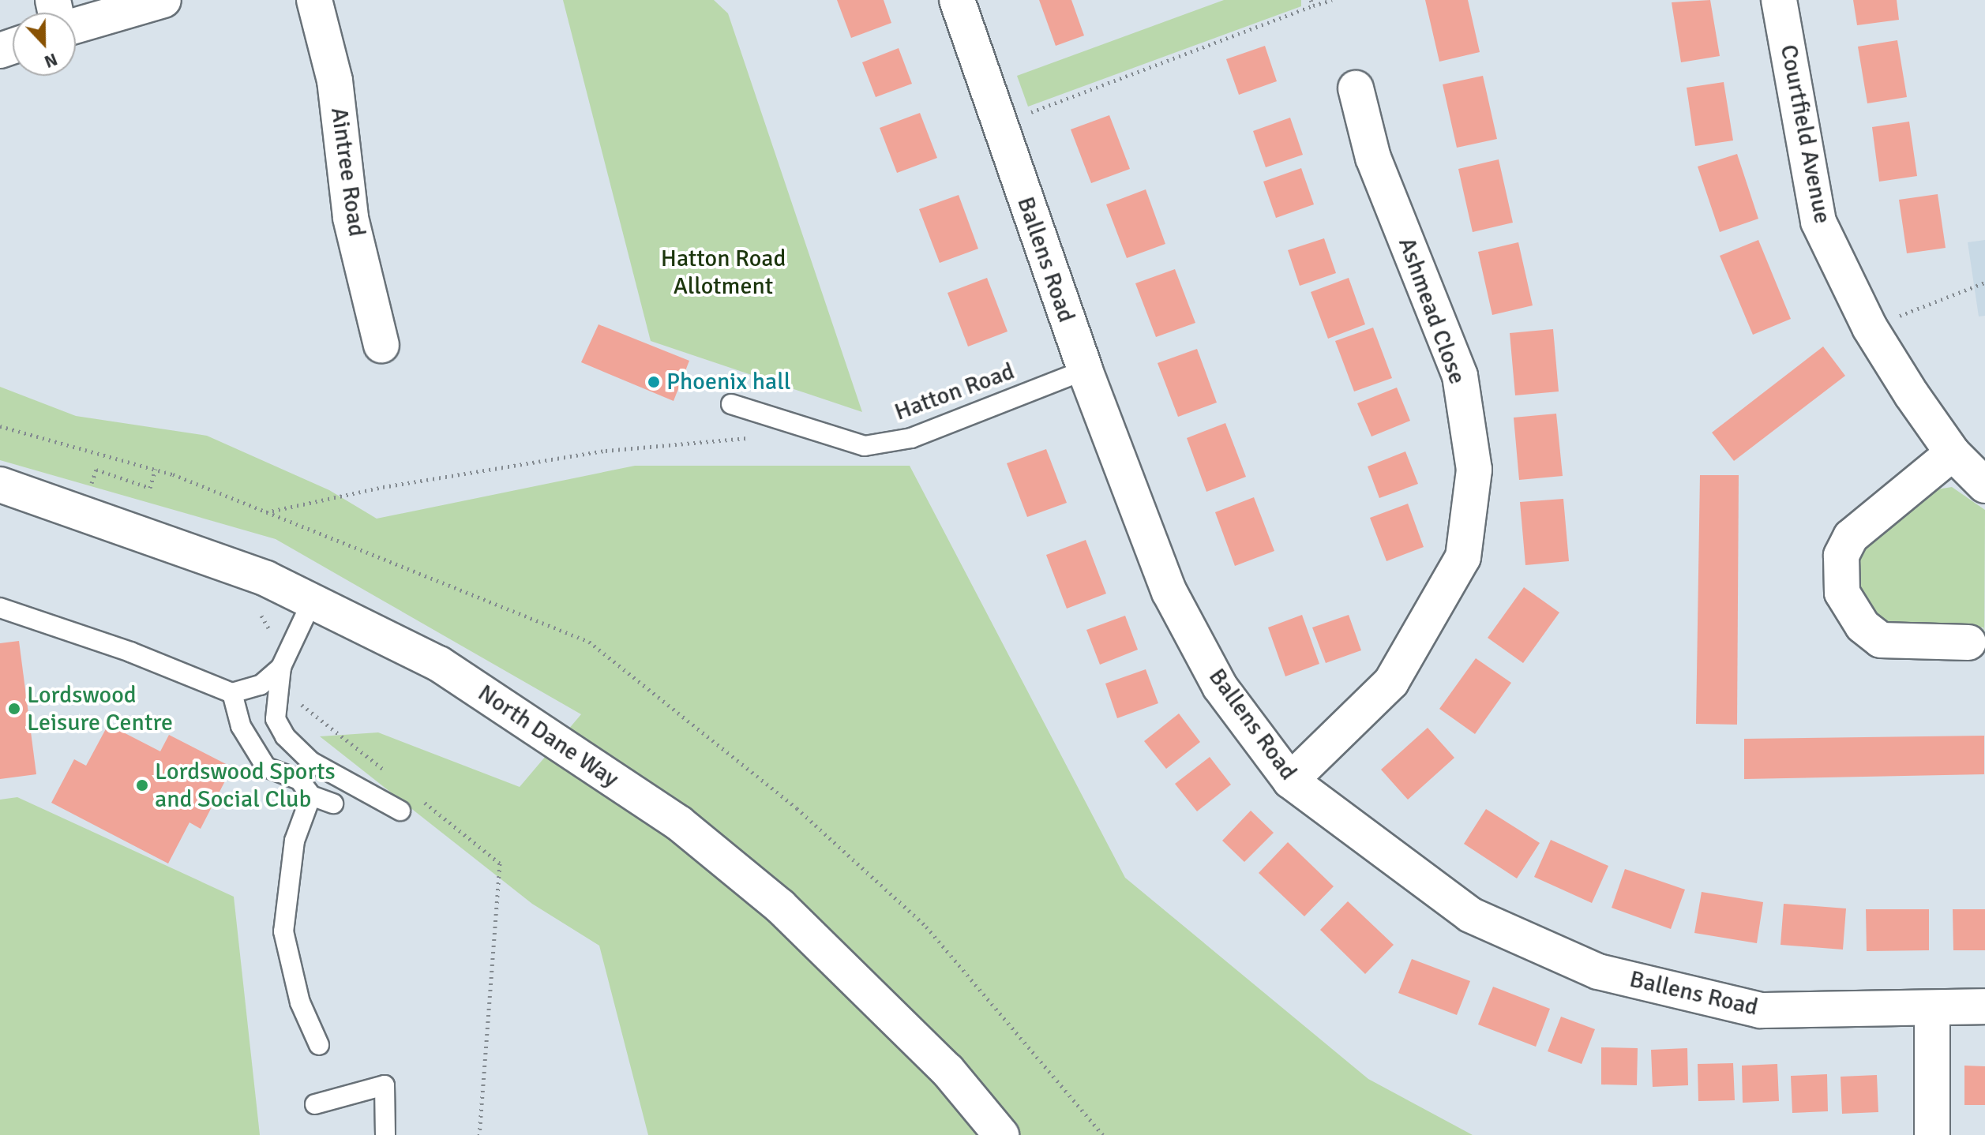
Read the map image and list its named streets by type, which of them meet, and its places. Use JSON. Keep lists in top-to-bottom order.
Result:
{
  "streets": {
    "street": [
      "Courtfield Avenue",
      "Aintree Road",
      "Ballens Road",
      "Ashmead Close",
      "North Dane Way"
    ],
    "lane": ["Hatton Road"]
  },
  "crossings": [
    ["Ballens Road", "Ashmead Close"],
    ["Ballens Road", "Hatton Road"]
  ],
  "parks": ["Hatton Road Allotment"],
  "places": ["Phoenix hall", "Lordswood Leisure Centre", "Lordswood Sports and Social Club"],
  "north": "bottom"
}
